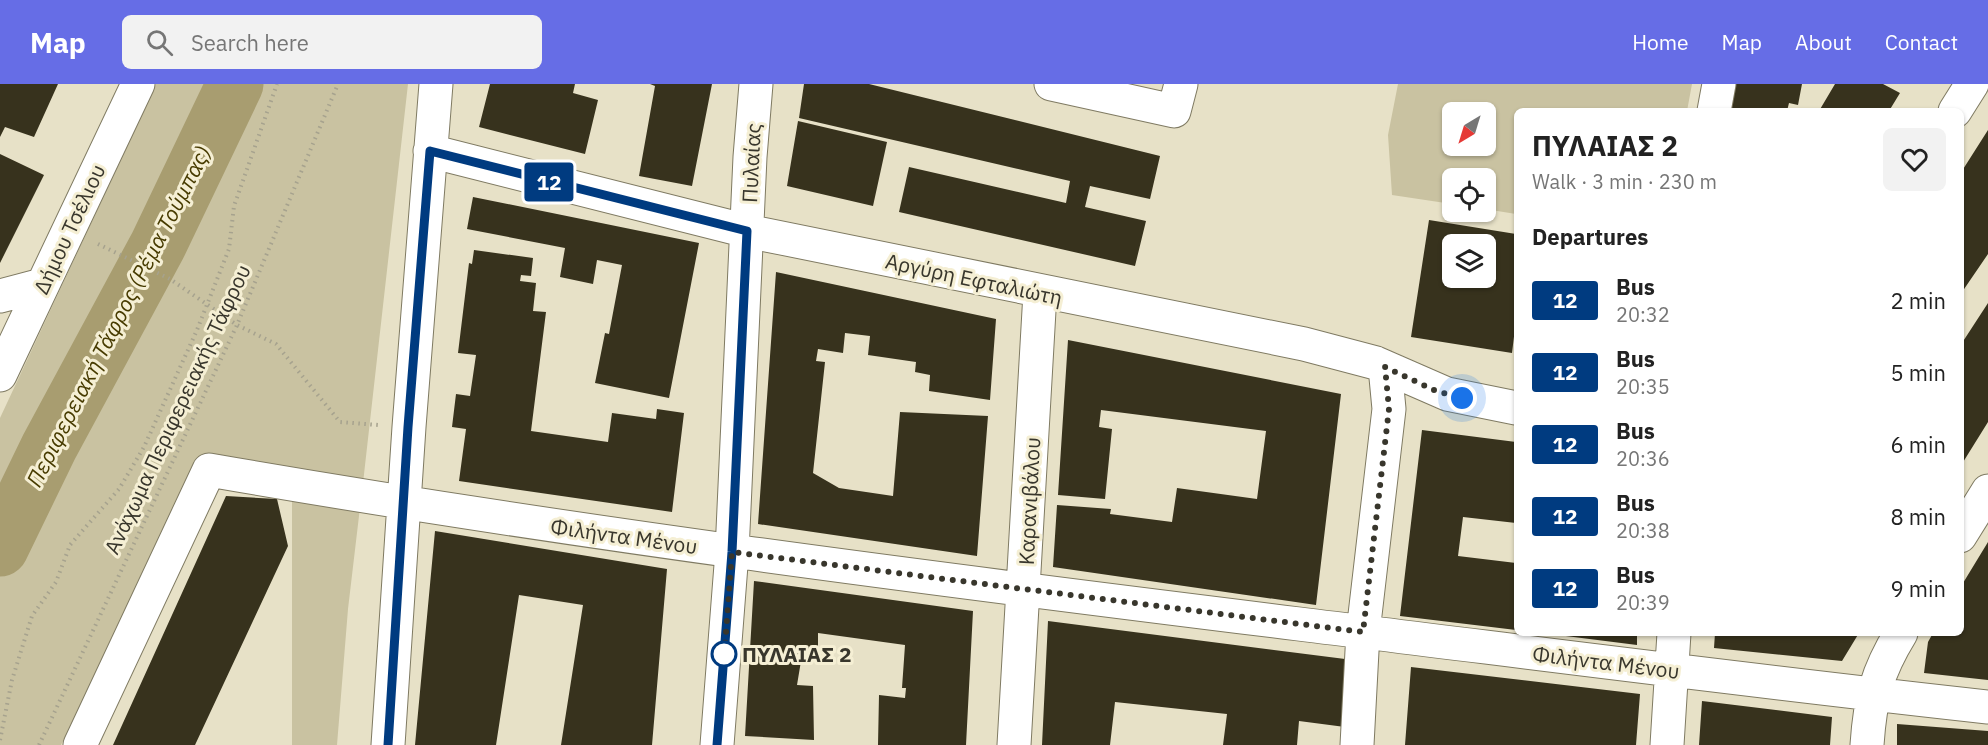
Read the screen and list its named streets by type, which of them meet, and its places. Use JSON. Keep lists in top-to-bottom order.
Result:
{
  "streets": {
    "street": [
      "Πυλαίας",
      "Δήμου Τσέλιου",
      "Αργύρη Εφταλιώτη",
      "Καρανιβάλου",
      "Φιλήντα Μένου"
    ],
    "path": ["Ανάχωμα Περιφερειακής Τάφρου"]
  },
  "crossings": [
    ["Πυλαίας", "Αργύρη Εφταλιώτη"],
    ["Πυλαίας", "Φιλήντα Μένου"],
    ["Αργύρη Εφταλιώτη", "Καρανιβάλου"],
    ["Καρανιβάλου", "Φιλήντα Μένου"]
  ],
  "water": ["Περιφερειακή Τάφρος (Ρέμα Τούμπας)"],
  "places": ["ΠΥΛΑΙΑΣ 2"],
  "lines": ["bus line 12"],
  "north": "bottom left",
  "page": {
    "header": "Map",
    "search": "Search here",
    "nav": [
      "Home",
      "Map",
      "About",
      "Contact"
    ],
    "on_map": "12",
    "heading": [
      ["ΠΥΛΑΙΑΣ 2", "Walk · 3 min · 230 m"],
      "Departures"
    ],
    "list": [
      {
        "mark": "12",
        "name": "Bus",
        "note": "20:32",
        "value": "2 min"
      },
      {
        "mark": "12",
        "name": "Bus",
        "note": "20:35",
        "value": "5 min"
      },
      {
        "mark": "12",
        "name": "Bus",
        "note": "20:36",
        "value": "6 min"
      },
      {
        "mark": "12",
        "name": "Bus",
        "note": "20:38",
        "value": "8 min"
      },
      {
        "mark": "12",
        "name": "Bus",
        "note": "20:39",
        "value": "9 min"
      }
    ]
  }
}
